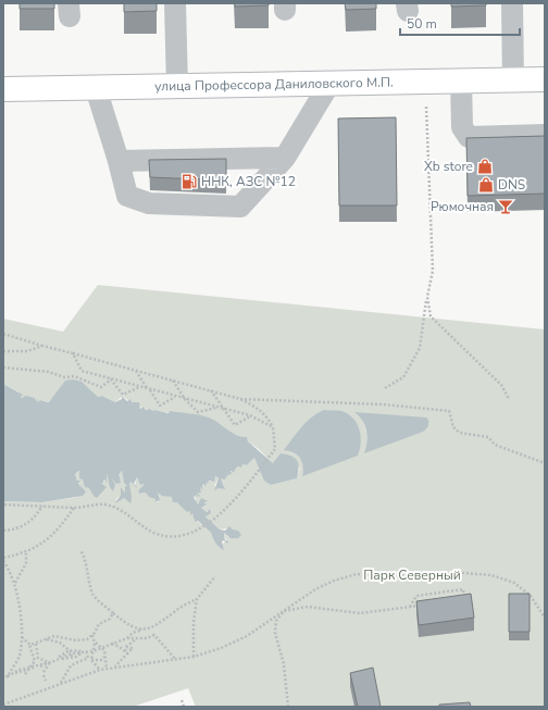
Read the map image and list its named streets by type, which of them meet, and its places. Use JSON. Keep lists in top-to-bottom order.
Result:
{
  "streets": {
    "main road": ["улица Профессора Даниловского М.П."]
  },
  "parks": ["Парк Северный"],
  "places": {
    "shop": ["Xb store", "DNS"],
    "fuel station": ["ННК, АЗС №12"],
    "bar": ["Рюмочная"]
  },
  "scale_bar": "50 m"
}
